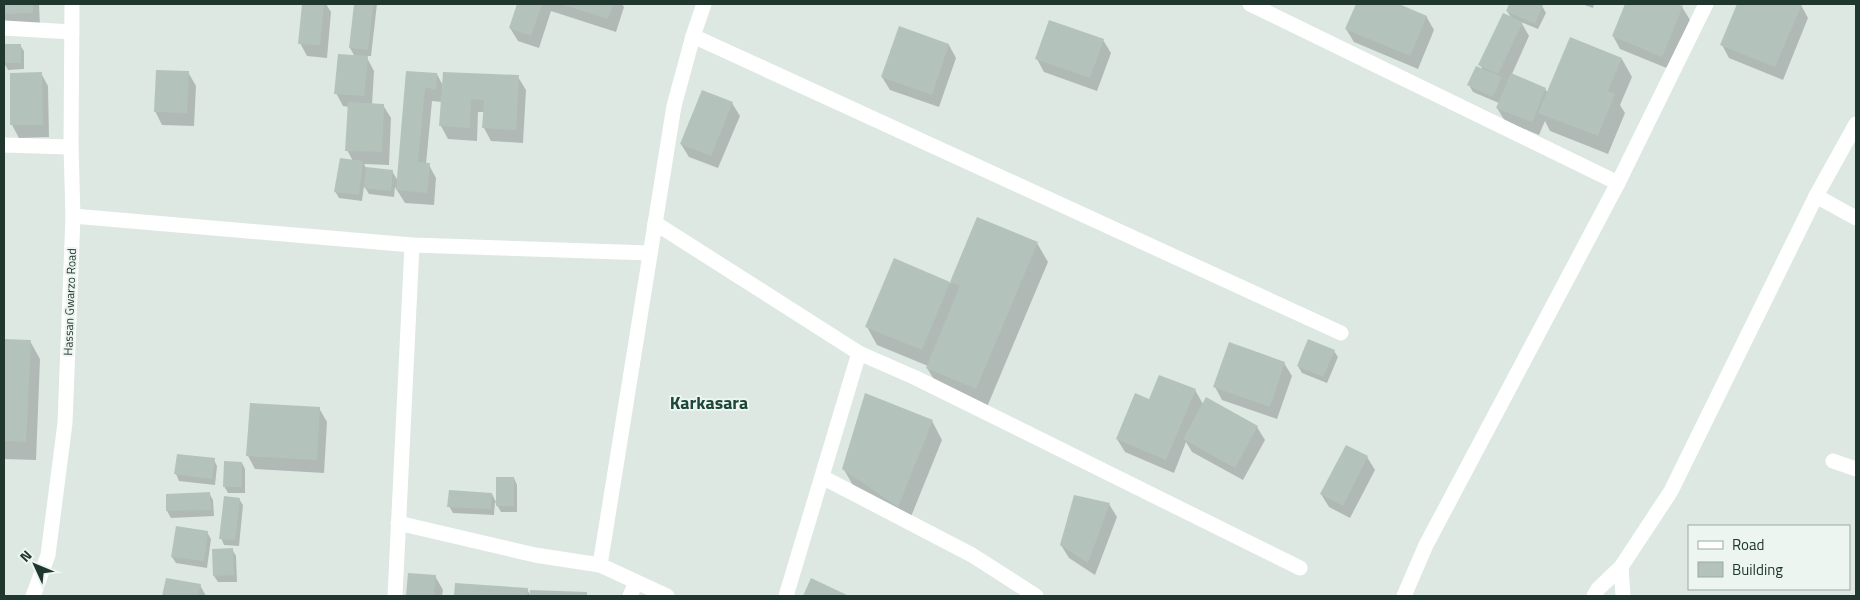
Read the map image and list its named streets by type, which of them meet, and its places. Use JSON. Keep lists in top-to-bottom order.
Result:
{
  "streets": {
    "street": ["Hassan Gwarzo Road"]
  },
  "districts": ["Karkasara"],
  "legend": ["Road", "Building"],
  "north": "top left"
}
